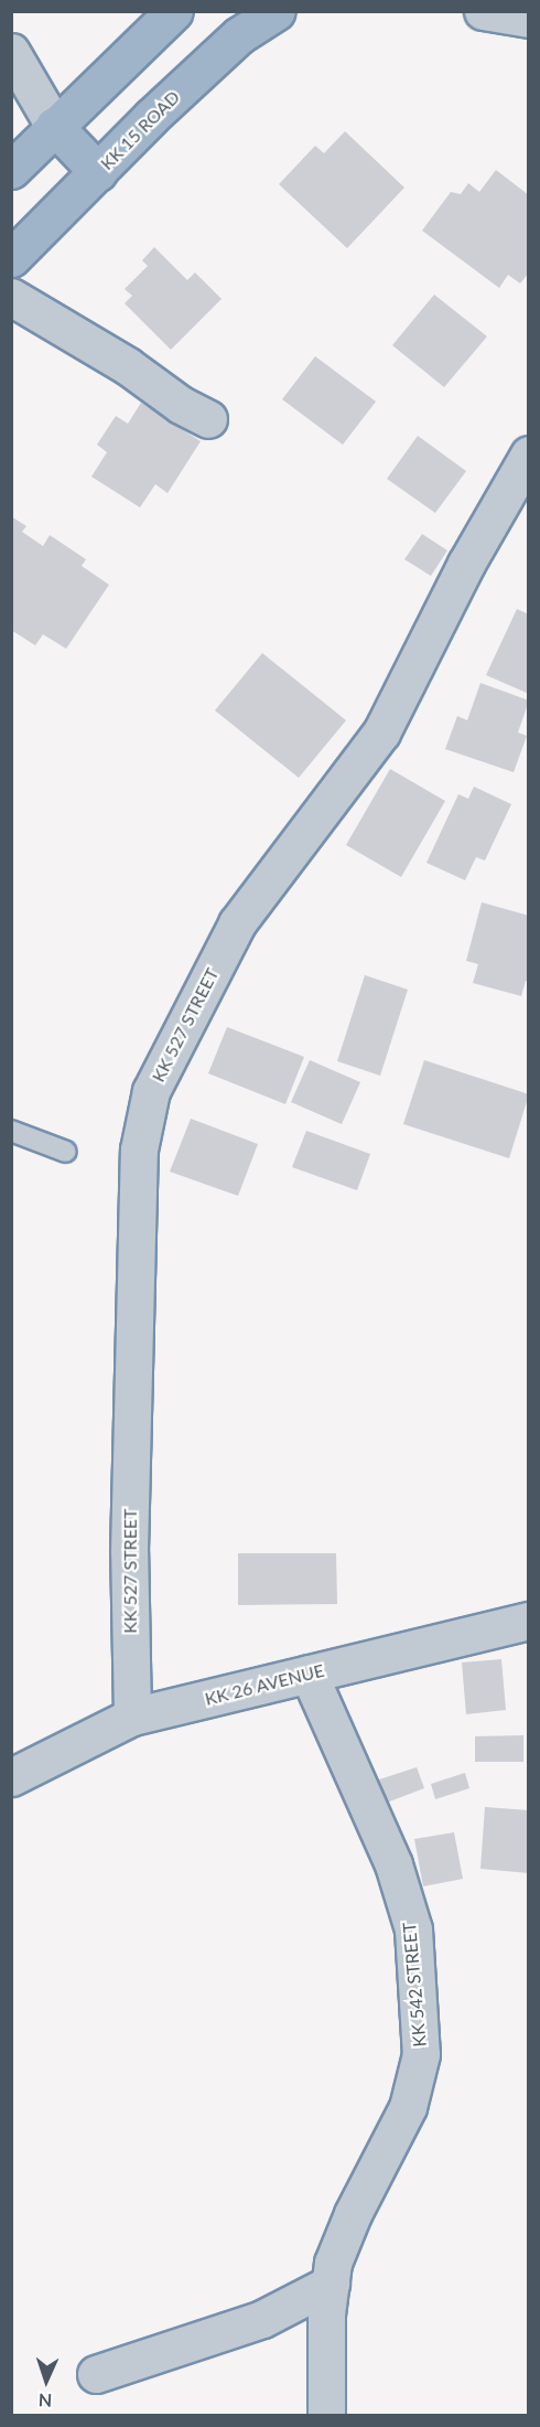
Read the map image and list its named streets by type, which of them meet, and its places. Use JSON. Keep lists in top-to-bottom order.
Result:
{
  "streets": {
    "highway": ["KK 15 ROAD"],
    "street": ["KK 527 STREET", "KK 26 AVENUE", "KK 542 STREET"]
  },
  "crossings": [
    ["KK 527 STREET", "KK 26 AVENUE"],
    ["KK 26 AVENUE", "KK 542 STREET"]
  ],
  "north": "bottom"
}
